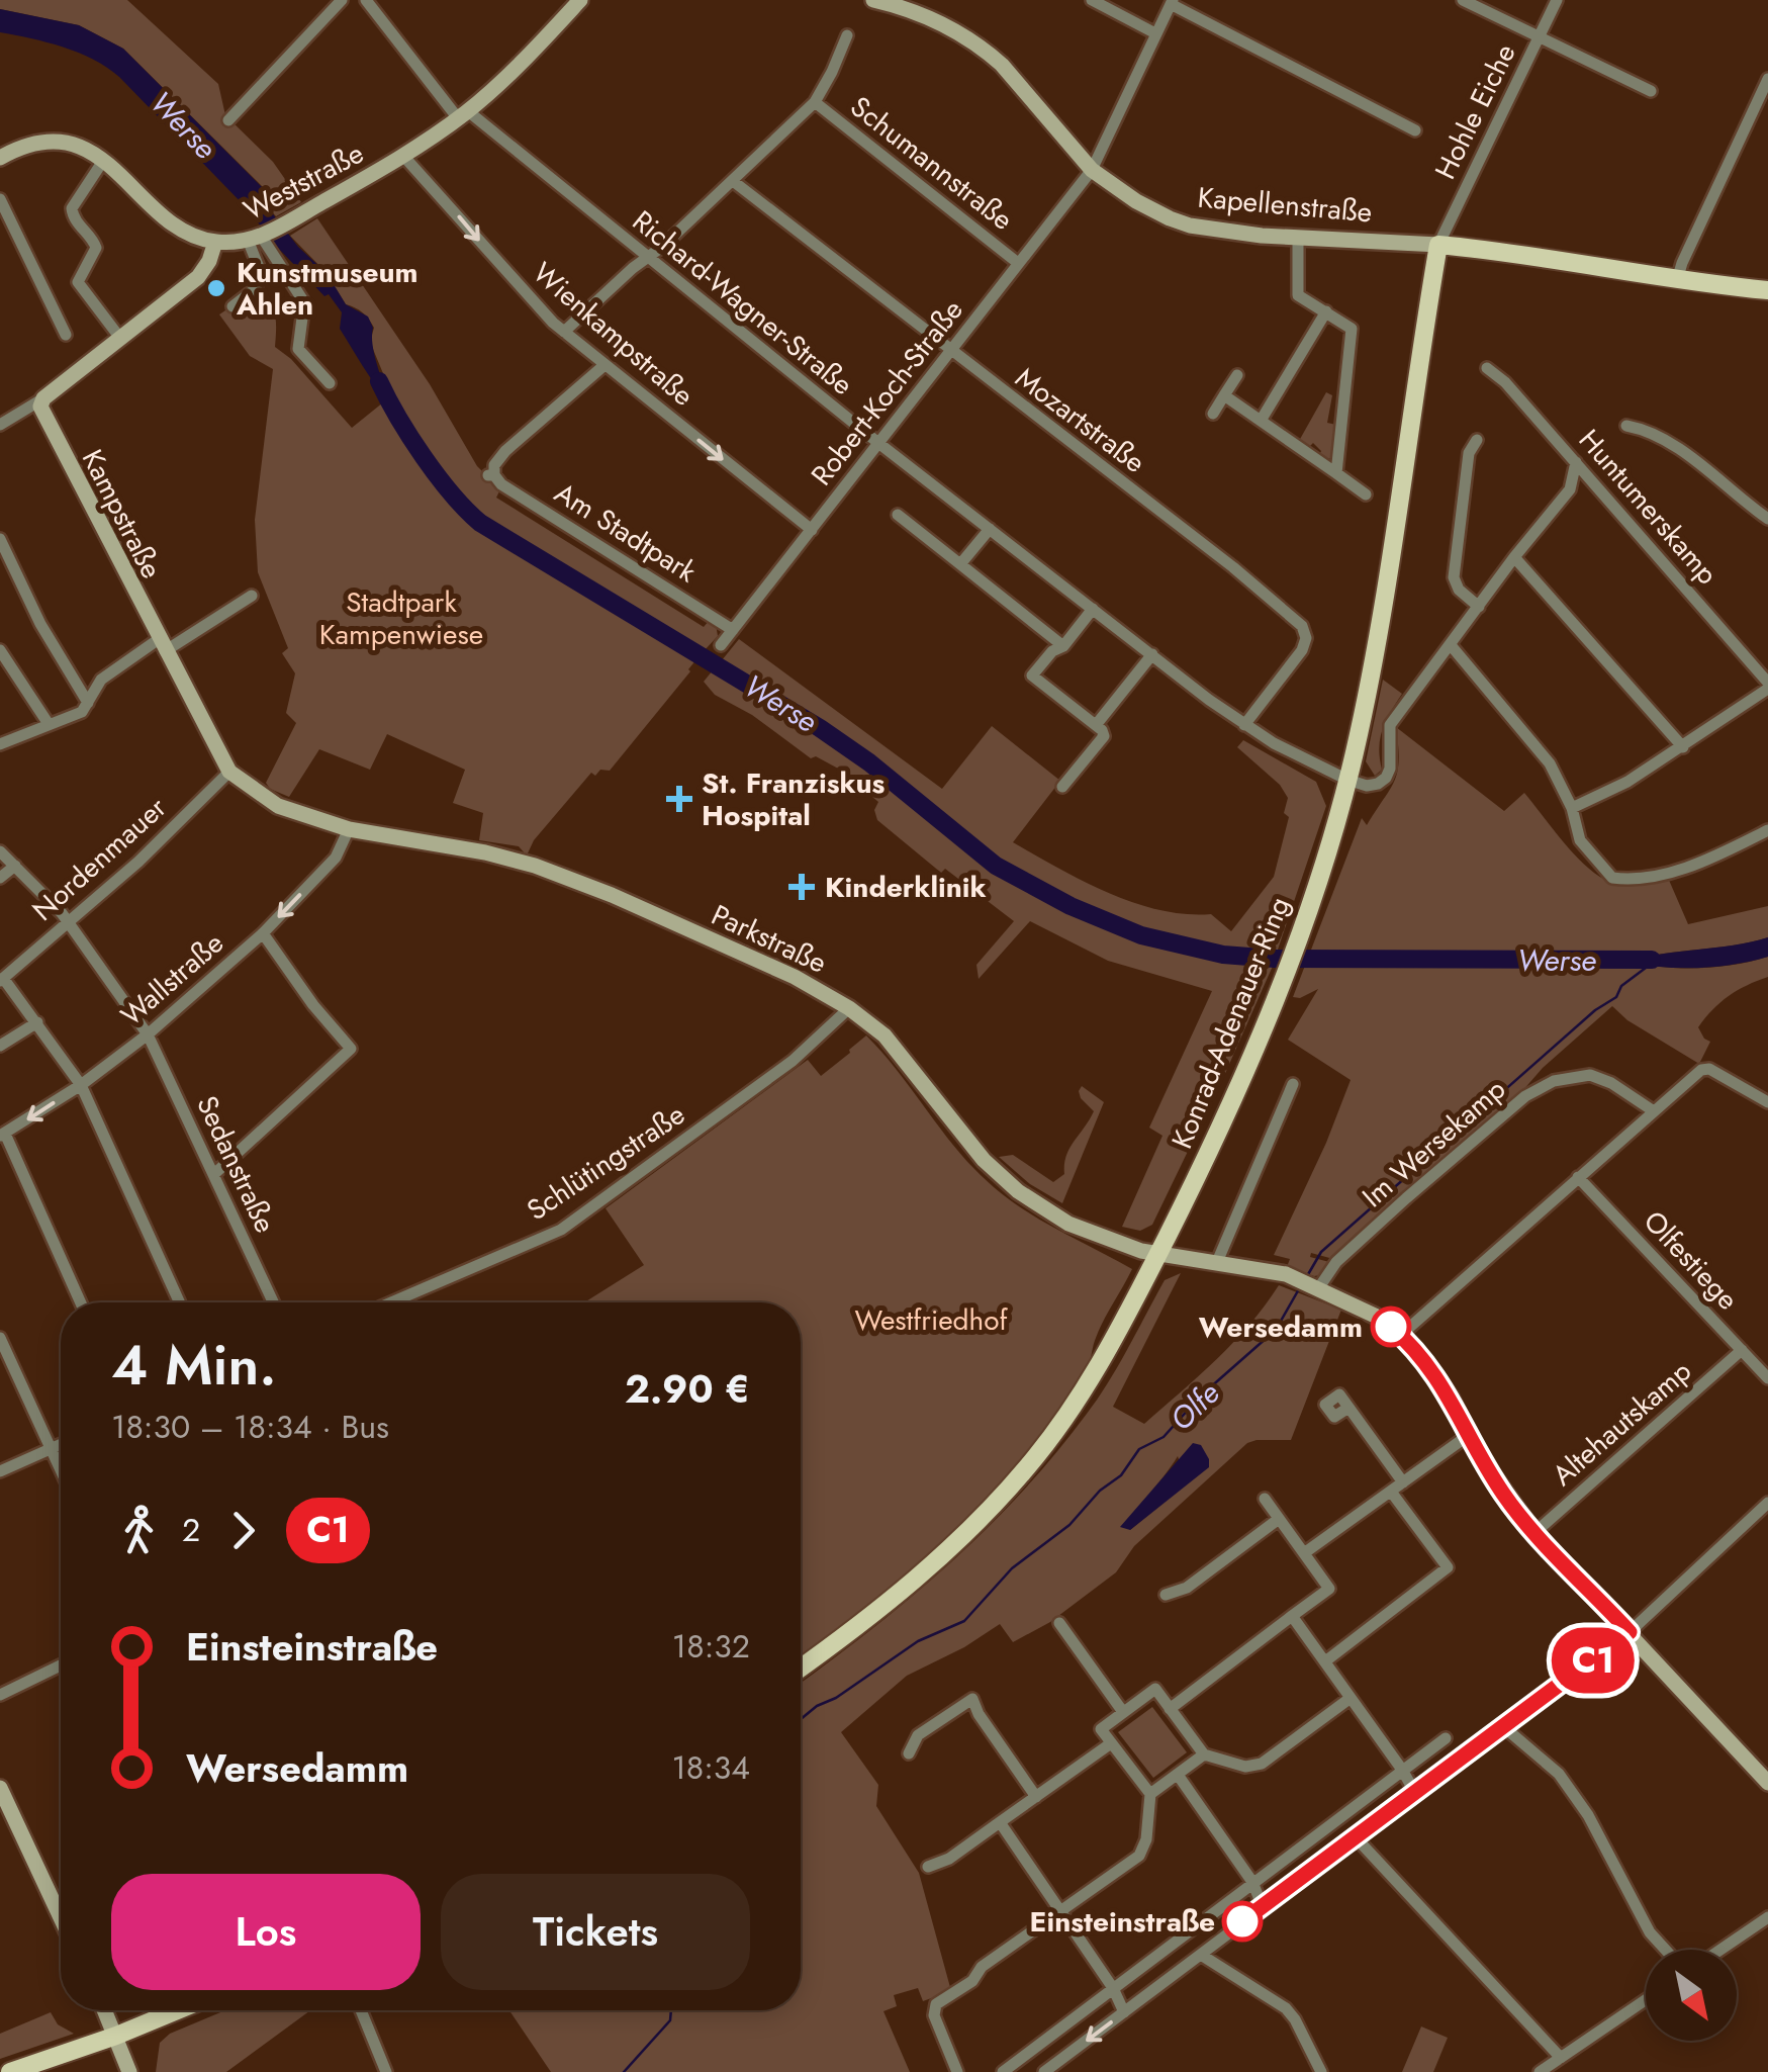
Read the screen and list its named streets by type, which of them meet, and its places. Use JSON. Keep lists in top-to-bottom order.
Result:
{
  "streets": {
    "main road": ["Kapellenstraße", "Konrad-Adenauer-Ring"],
    "street": [
      "Hohle Eiche",
      "Schumannstraße",
      "Weststraße",
      "Richard-Wagner-Straße",
      "Wienkampstraße",
      "Robert-Koch-Straße",
      "Mozartstraße",
      "Huntumerskamp",
      "Kampstraße",
      "Am Stadtpark",
      "Nordenmauer",
      "Parkstraße",
      "Wallstraße",
      "Im Wersekamp",
      "Schlütingstraße",
      "Sedanstraße",
      "Olfestiege",
      "Altehautskamp"
    ]
  },
  "crossings": [
    ["Hohle Eiche", "Kapellenstraße"],
    ["Hohle Eiche", "Konrad-Adenauer-Ring"],
    ["Schumannstraße", "Robert-Koch-Straße"],
    ["Weststraße", "Richard-Wagner-Straße"],
    ["Weststraße", "Wienkampstraße"],
    ["Weststraße", "Kampstraße"],
    ["Kapellenstraße", "Robert-Koch-Straße"],
    ["Kapellenstraße", "Konrad-Adenauer-Ring"],
    ["Richard-Wagner-Straße", "Robert-Koch-Straße"],
    ["Richard-Wagner-Straße", "Mozartstraße"],
    ["Richard-Wagner-Straße", "Konrad-Adenauer-Ring"],
    ["Wienkampstraße", "Robert-Koch-Straße"],
    ["Wienkampstraße", "Am Stadtpark"],
    ["Robert-Koch-Straße", "Mozartstraße"],
    ["Robert-Koch-Straße", "Am Stadtpark"],
    ["Kampstraße", "Nordenmauer"],
    ["Kampstraße", "Parkstraße"],
    ["Nordenmauer", "Parkstraße"],
    ["Nordenmauer", "Sedanstraße"],
    ["Parkstraße", "Wallstraße"],
    ["Parkstraße", "Konrad-Adenauer-Ring"],
    ["Parkstraße", "Im Wersekamp"],
    ["Parkstraße", "Schlütingstraße"],
    ["Parkstraße", "Altehautskamp"],
    ["Wallstraße", "Sedanstraße"],
    ["Olfestiege", "Altehautskamp"]
  ],
  "one_way": ["Wienkampstraße", "Wallstraße"],
  "water": ["Werse", "Olfe"],
  "parks": ["Stadtpark Kampenwiese", "Westfriedhof"],
  "places": {
    "other": ["Kunstmuseum Ahlen", "Wersedamm", "Einsteinstraße"],
    "health": ["St. Franziskus Hospital", "Kinderklinik"]
  },
  "lines": ["bus line C1"],
  "north": "bottom right",
  "page": {
    "on_map": "C1",
    "heading": ["4 Min.", "18:30 – 18:34 · Bus", "2.90 €"],
    "legs": ["2", "C1"],
    "list": [
      {
        "name": "Einsteinstraße",
        "value": "18:32"
      },
      {
        "name": "Wersedamm",
        "value": "18:34"
      }
    ],
    "buttons": ["Los", "Tickets"]
  }
}
